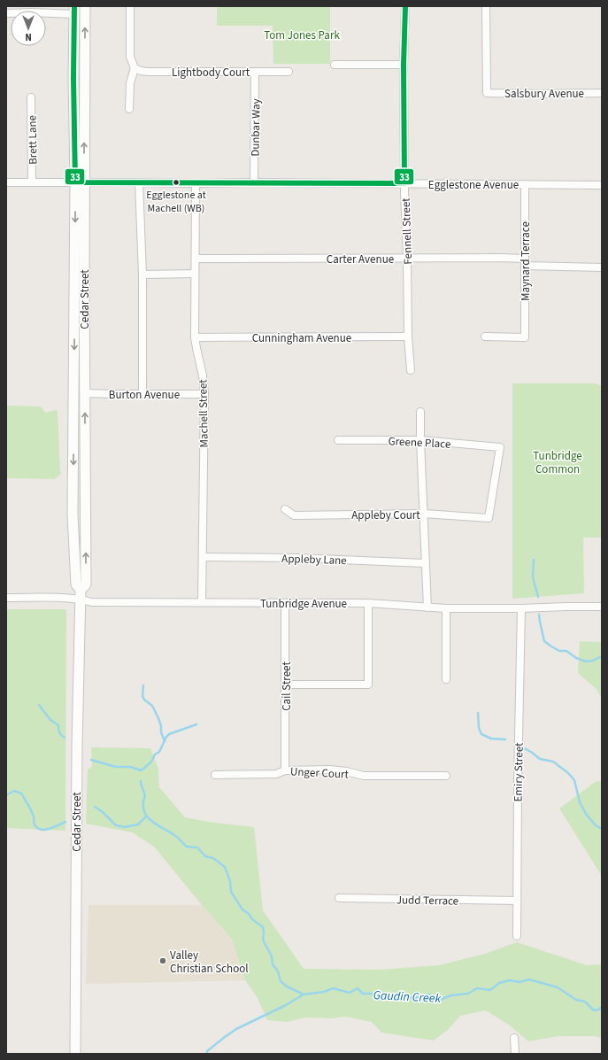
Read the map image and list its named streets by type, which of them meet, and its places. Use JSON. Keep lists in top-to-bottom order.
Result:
{
  "streets": {
    "main road": ["Cedar Street"],
    "street": [
      "Lightbody Court",
      "Salsbury Avenue",
      "Dunbar Way",
      "Brett Lane",
      "Egglestone Avenue",
      "Fennell Street",
      "Carter Avenue",
      "Maynard Terrace",
      "Cunningham Avenue",
      "Burton Avenue",
      "Machell Street",
      "Greene Place",
      "Appleby Court",
      "Appleby Lane",
      "Tunbridge Avenue",
      "Cail Street",
      "Unger Court",
      "Emiry Street",
      "Judd Terrace"
    ]
  },
  "crossings": [
    ["Lightbody Court", "Dunbar Way"],
    ["Dunbar Way", "Egglestone Avenue"],
    ["Brett Lane", "Egglestone Avenue"],
    ["Egglestone Avenue", "Fennell Street"],
    ["Egglestone Avenue", "Maynard Terrace"],
    ["Egglestone Avenue", "Cedar Street"],
    ["Egglestone Avenue", "Machell Street"],
    ["Fennell Street", "Carter Avenue"],
    ["Fennell Street", "Cunningham Avenue"],
    ["Carter Avenue", "Maynard Terrace"],
    ["Carter Avenue", "Machell Street"],
    ["Cedar Street", "Burton Avenue"],
    ["Cedar Street", "Tunbridge Avenue"],
    ["Cunningham Avenue", "Machell Street"],
    ["Burton Avenue", "Machell Street"],
    ["Machell Street", "Appleby Lane"],
    ["Machell Street", "Tunbridge Avenue"],
    ["Greene Place", "Appleby Court"],
    ["Tunbridge Avenue", "Cail Street"],
    ["Tunbridge Avenue", "Emiry Street"],
    ["Cail Street", "Unger Court"],
    ["Emiry Street", "Judd Terrace"]
  ],
  "water": ["Gaudin Creek"],
  "parks": ["Tom Jones Park", "Tunbridge Common"],
  "places": ["Egglestone at Machell (WB)", "Valley Christian School"],
  "lines": ["transit line 33"],
  "north": "bottom"
}
